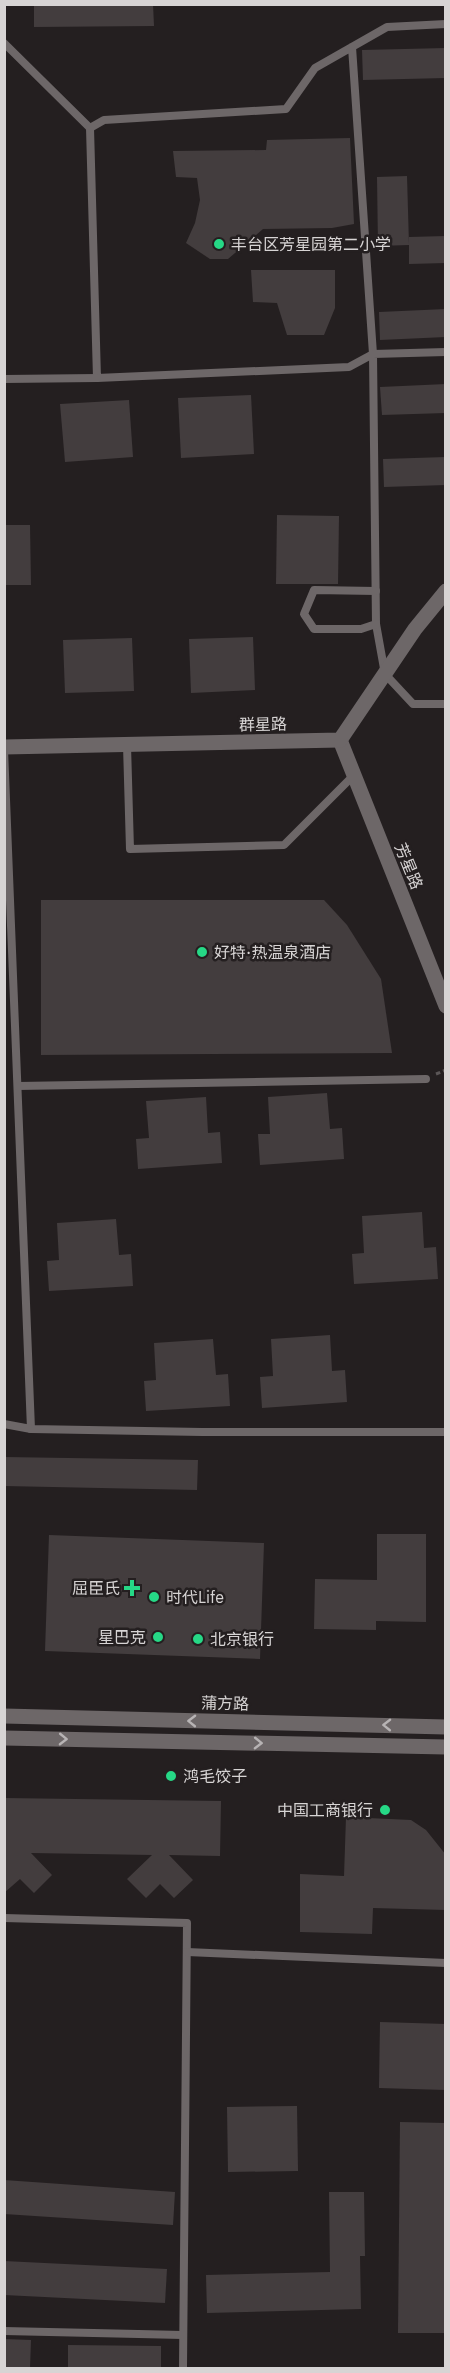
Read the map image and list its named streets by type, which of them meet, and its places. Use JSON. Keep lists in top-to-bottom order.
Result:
{
  "streets": {
    "street": ["群星路", "芳星路", "蒲方路"]
  },
  "crossings": [
    ["群星路", "芳星路"]
  ],
  "places": {
    "other": [
      "丰台区芳星园第二小学",
      "好特·热温泉酒店",
      "时代Life",
      "星巴克",
      "北京银行",
      "鸿毛饺子",
      "中国工商银行"
    ],
    "health": ["屈臣氏"]
  }
}
